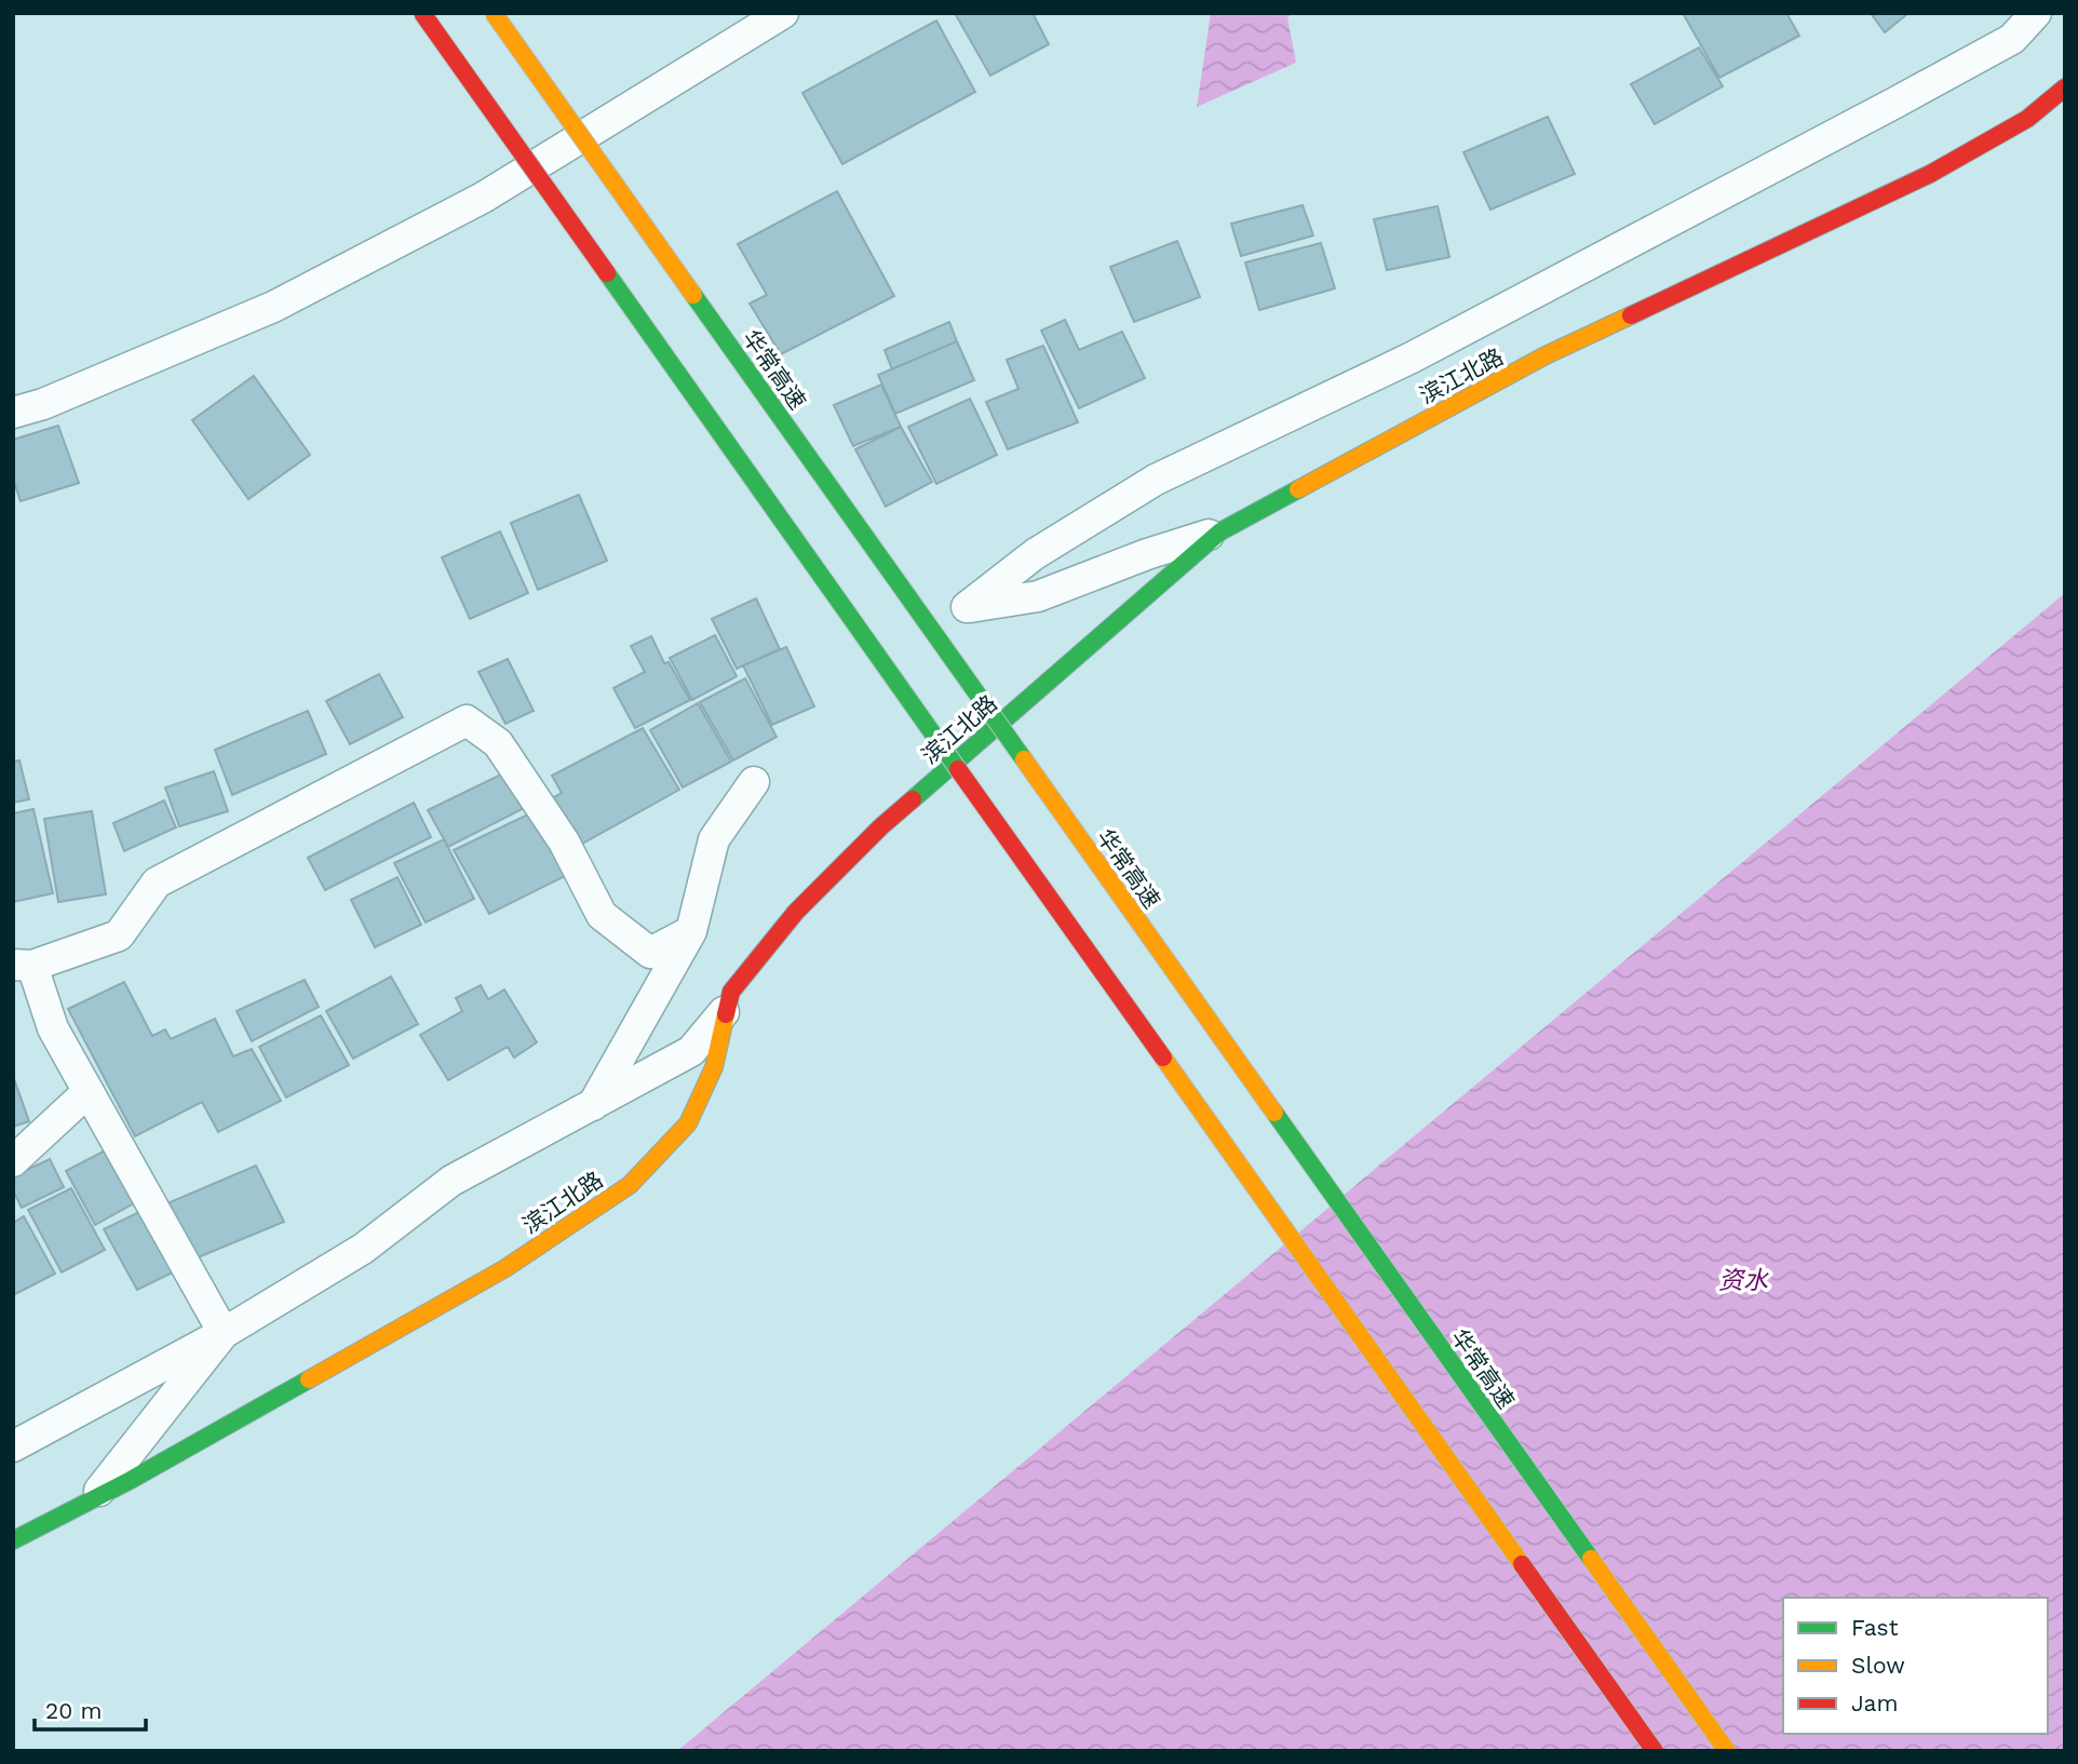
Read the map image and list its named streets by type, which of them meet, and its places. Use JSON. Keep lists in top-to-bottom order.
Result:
{
  "streets": {
    "main road": ["华常高速", "滨江北路"]
  },
  "water": ["资水"],
  "legend": ["Fast", "Slow", "Jam"],
  "scale_bar": "20 m"
}
